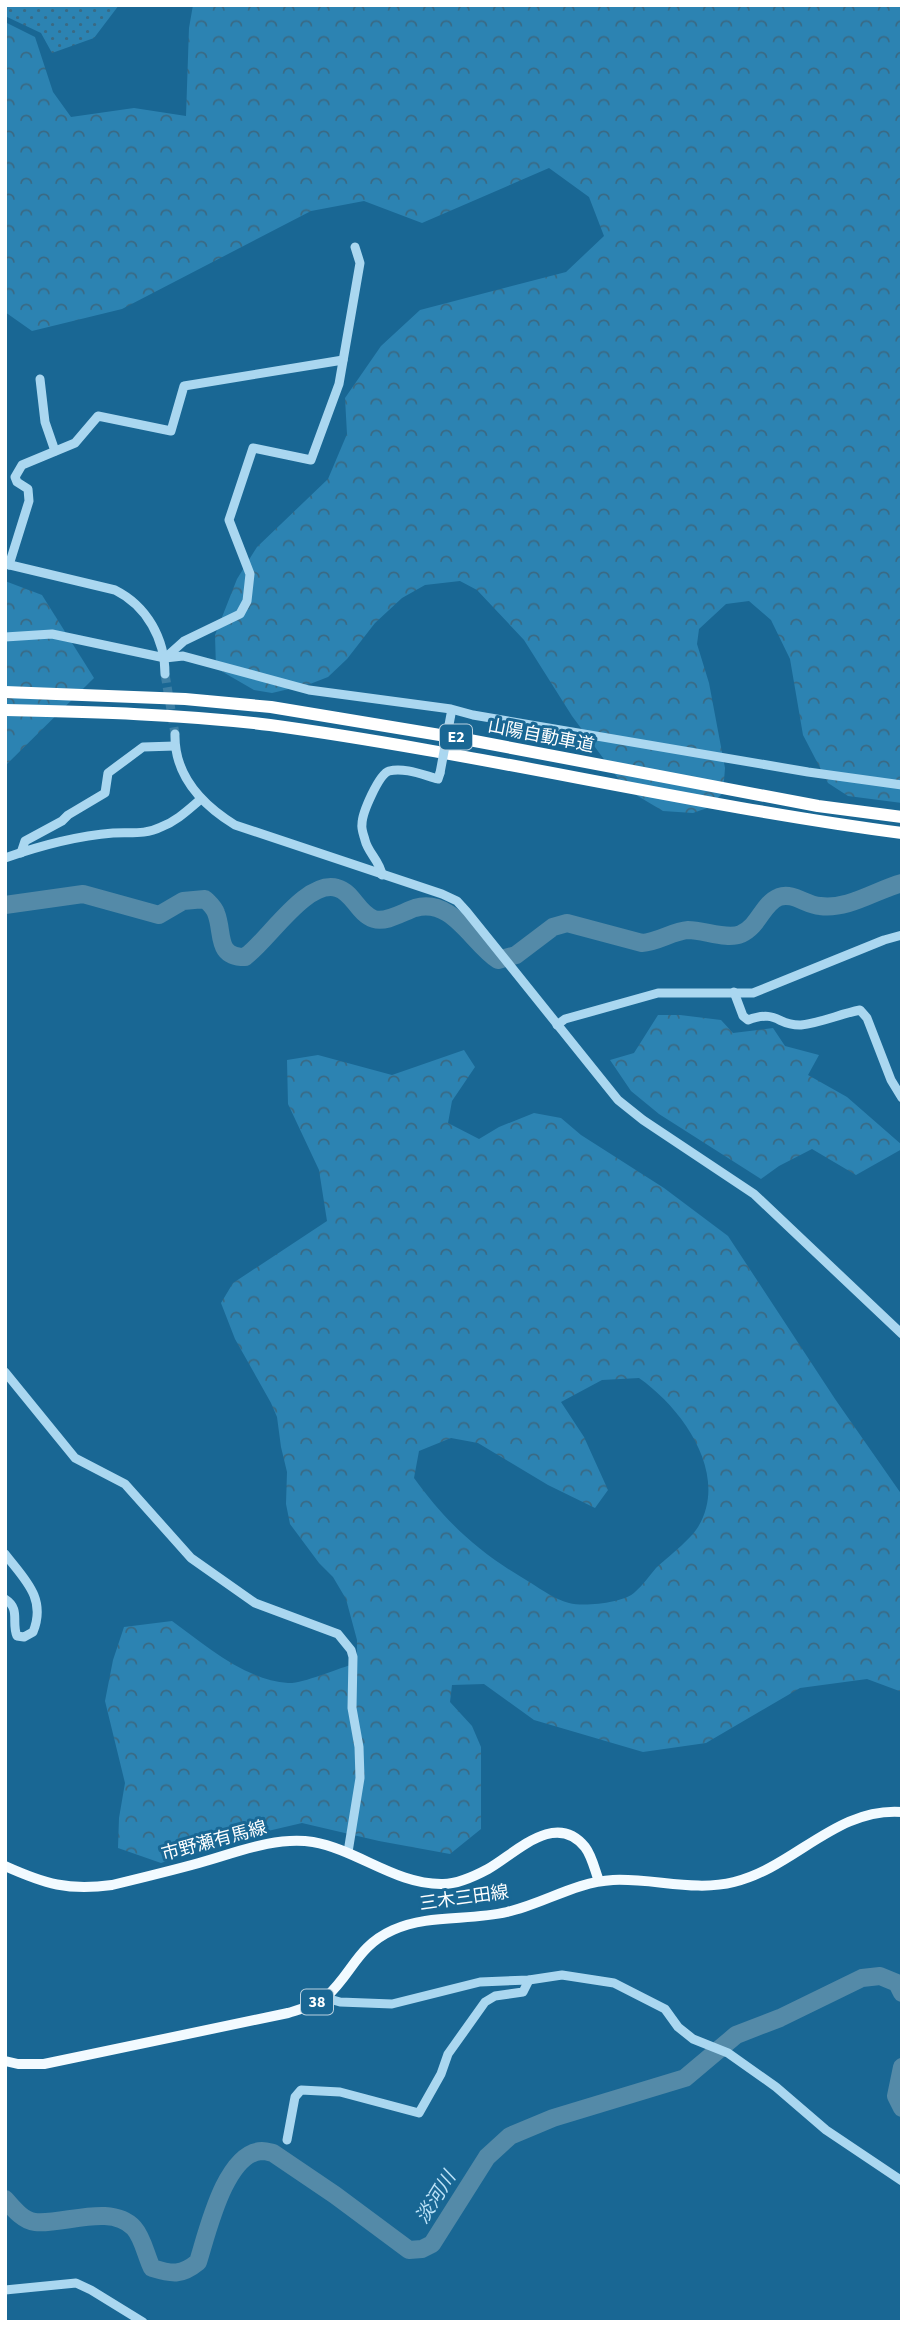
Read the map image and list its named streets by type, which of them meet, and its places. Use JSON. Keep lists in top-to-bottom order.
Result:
{
  "streets": {
    "highway": ["山陽自動車道", "E2"],
    "main road": ["市野瀬有馬線", "三木三田線", "38"]
  },
  "crossings": [
    ["市野瀬有馬線", "三木三田線"]
  ],
  "water": ["淡河川"]
}
